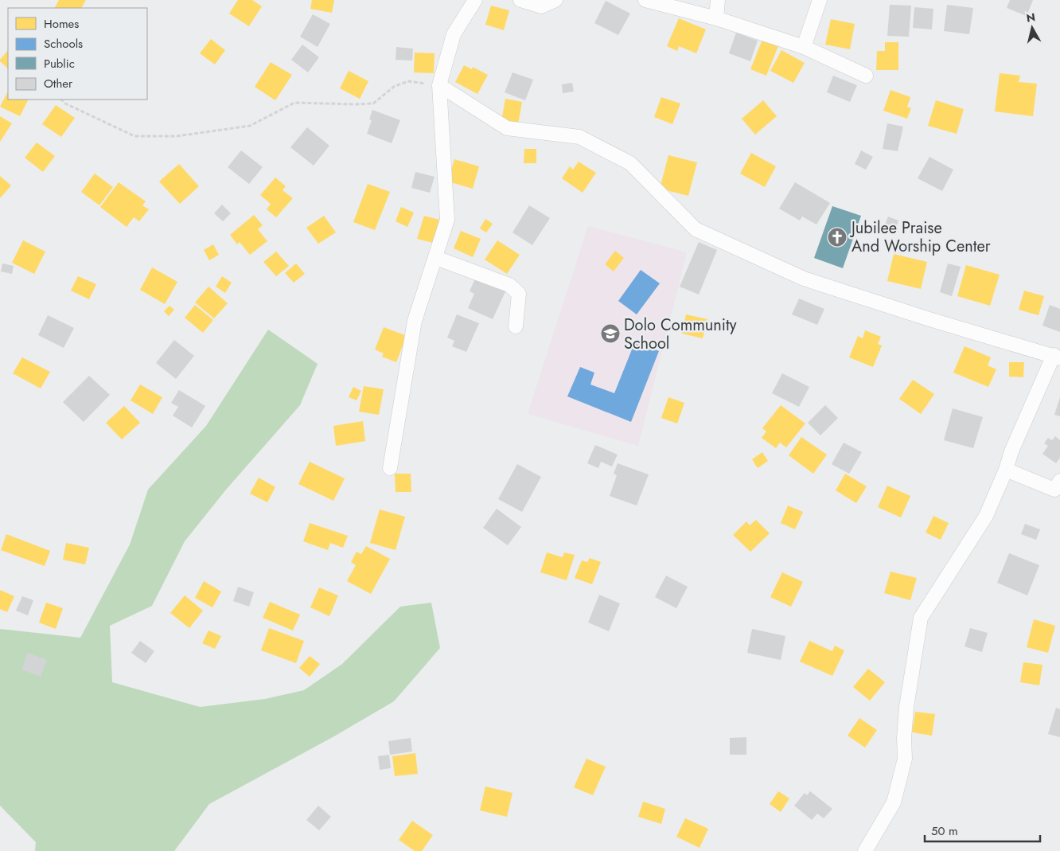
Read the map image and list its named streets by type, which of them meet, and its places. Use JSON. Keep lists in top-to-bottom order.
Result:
{
  "places": {
    "church": ["Jubilee Praise And Worship Center"],
    "school or university": ["Dolo Community School"]
  },
  "legend": [
    "Homes",
    "Schools",
    "Public",
    "Other"
  ],
  "scale_bar": "50 m",
  "north": "top"
}
